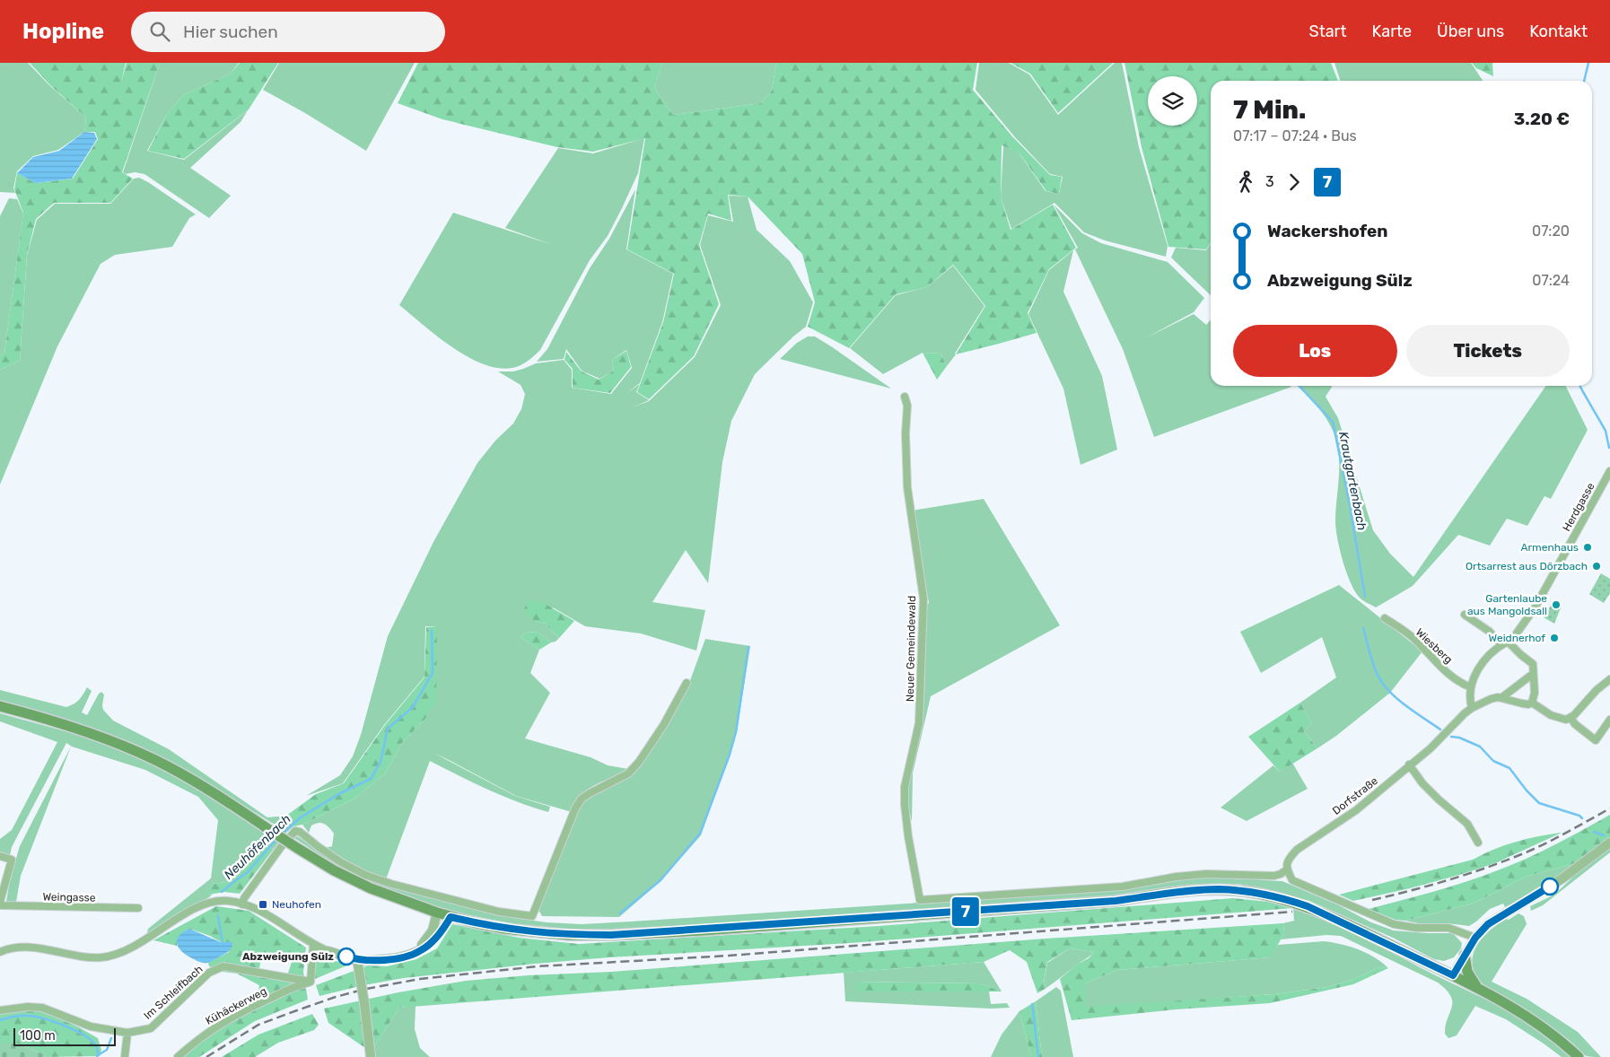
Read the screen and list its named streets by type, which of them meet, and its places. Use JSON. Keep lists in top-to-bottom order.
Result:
{
  "streets": {
    "street": [
      "Herdgasse",
      "Wiesberg",
      "Neuer Gemeindewald",
      "Dorfstraße",
      "Weingasse",
      "Im Schleifbach",
      "Kühäckerweg"
    ]
  },
  "crossings": [
    ["Neuer Gemeindewald", "Dorfstraße"],
    ["Im Schleifbach", "Kühäckerweg"]
  ],
  "water": ["Krautgartenbach", "Neuhöfenbach"],
  "places": {
    "other": [
      "Armenhaus",
      "Ortsarrest aus Dörzbach",
      "Gartenlaube aus Mangoldsall",
      "Weidnerhof",
      "Abzweigung Sülz"
    ],
    "transit": ["Neuhofen"]
  },
  "lines": ["bus line 7"],
  "scale_bar": "100 m",
  "page": {
    "header": "Hopline",
    "search": "Hier suchen",
    "nav": [
      "Start",
      "Karte",
      "Über uns",
      "Kontakt"
    ],
    "on_map": "7",
    "heading": ["7 Min.", "07:17 – 07:24 · Bus", "3.20 €"],
    "legs": ["3", "7"],
    "list": [
      {
        "name": "Wackershofen",
        "value": "07:20"
      },
      {
        "name": "Abzweigung Sülz",
        "value": "07:24"
      }
    ],
    "buttons": ["Los", "Tickets"],
    "scale": "100 m"
  }
}
